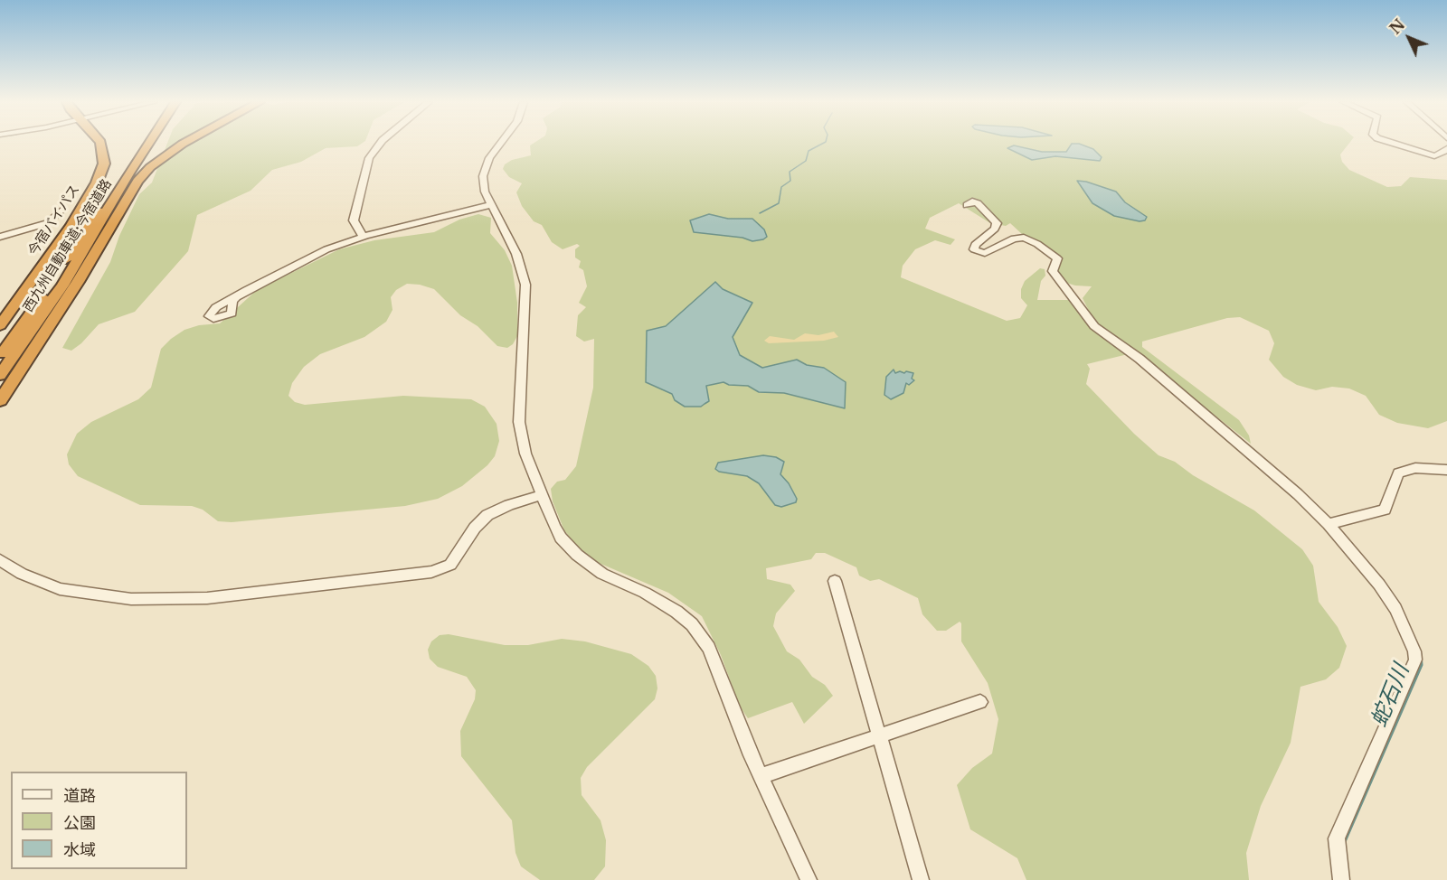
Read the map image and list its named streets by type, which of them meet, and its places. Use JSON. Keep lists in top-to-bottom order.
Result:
{
  "streets": {
    "highway": ["今宿バイパス", "西九州自動車道;今宿道路"]
  },
  "water": ["蛇石川"],
  "legend": ["道路", "公園", "水域"],
  "north": "top left"
}
